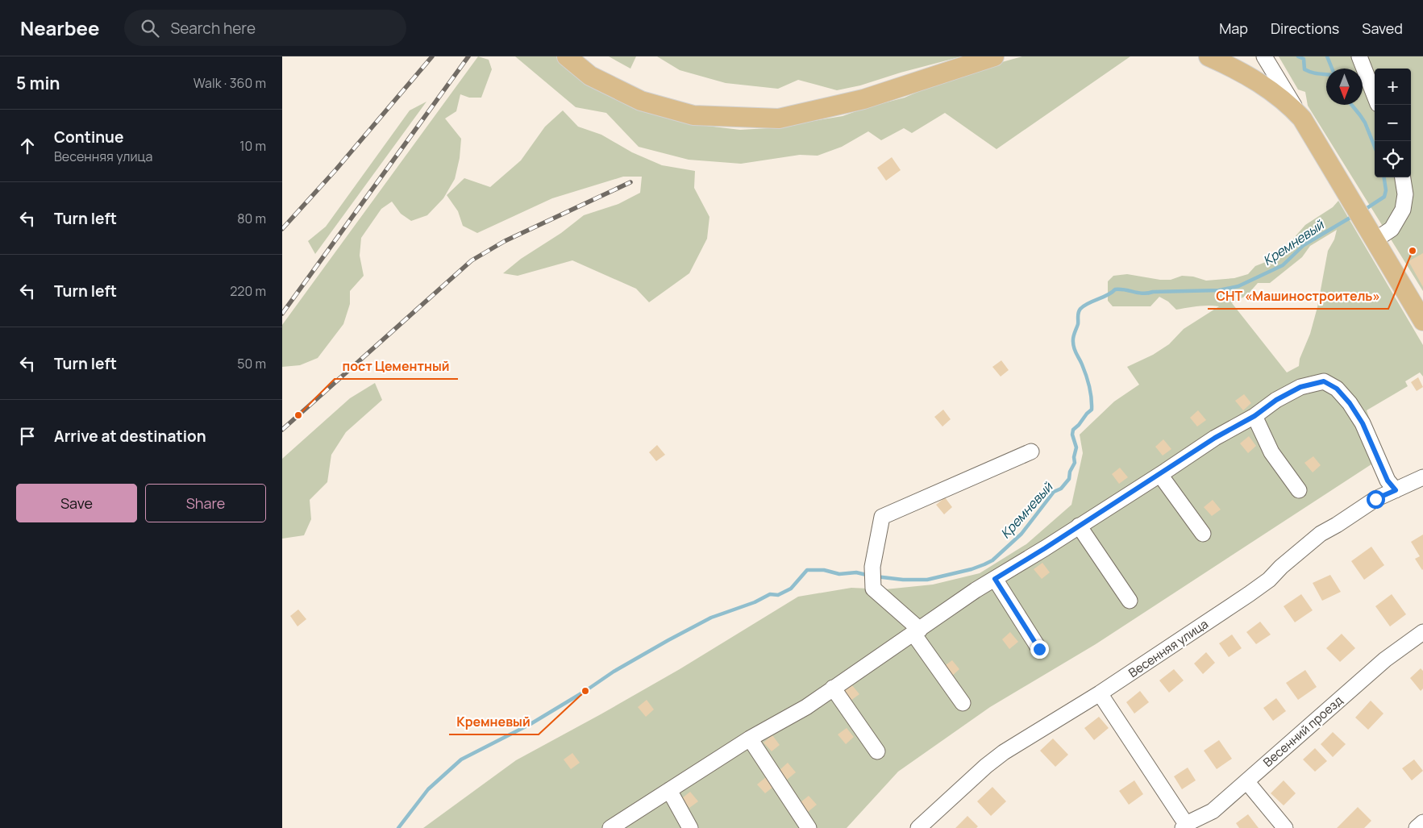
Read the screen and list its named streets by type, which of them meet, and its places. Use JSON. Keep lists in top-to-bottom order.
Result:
{
  "streets": {
    "street": ["Весенняя улица", "Весенний проезд"]
  },
  "water": ["Кремневый"],
  "places": ["СНТ «Машиностроитель»", "пост Цементный", "Кремневый"],
  "north": "bottom",
  "page": {
    "header": "Nearbee",
    "search": "Search here",
    "nav": ["Map", "Directions", "Saved"],
    "heading": ["5 min", "Walk · 360 m"],
    "map_buttons": ["+", "−"],
    "list": [
      ["Continue", "Весенняя улица", "10 m"],
      ["Turn left", "80 m"],
      ["Turn left", "220 m"],
      ["Turn left", "50 m"],
      "Arrive at destination"
    ],
    "buttons": ["Save", "Share"]
  }
}
